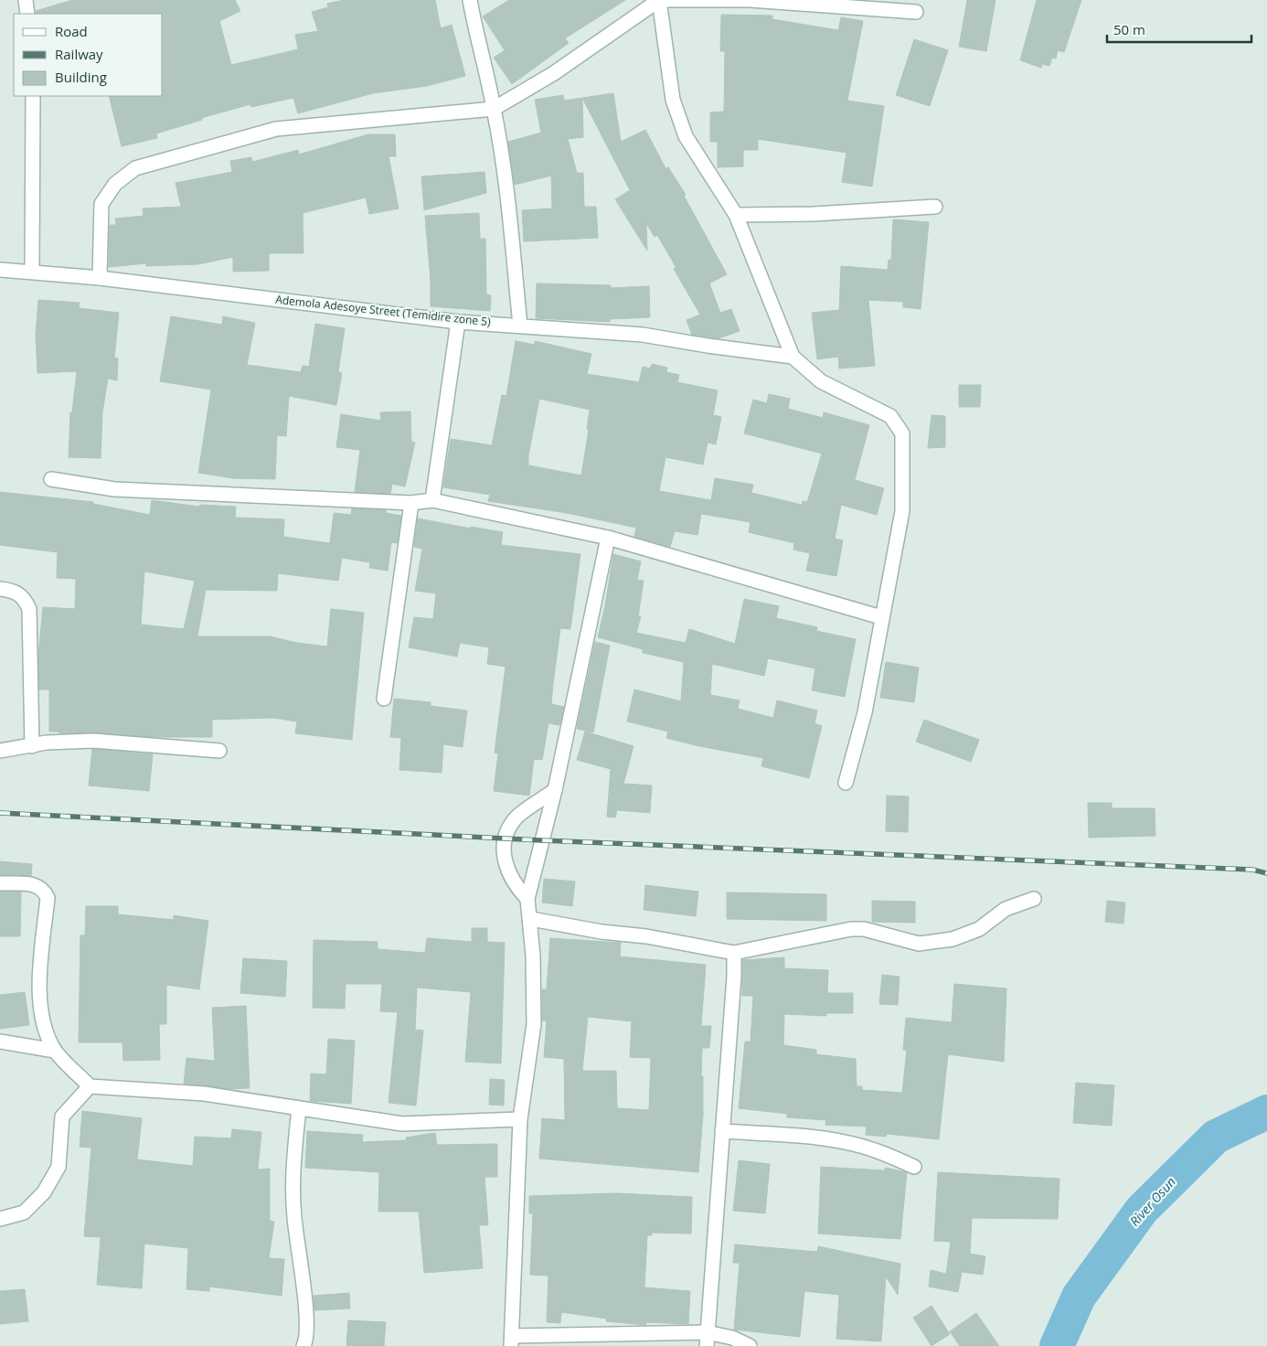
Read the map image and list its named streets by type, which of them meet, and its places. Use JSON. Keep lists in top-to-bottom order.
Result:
{
  "streets": {
    "street": ["Ademola Adesoye Street (Temidire zone 5)"]
  },
  "water": ["River Osun"],
  "legend": ["Road", "Railway", "Building"],
  "scale_bar": "50 m"
}
